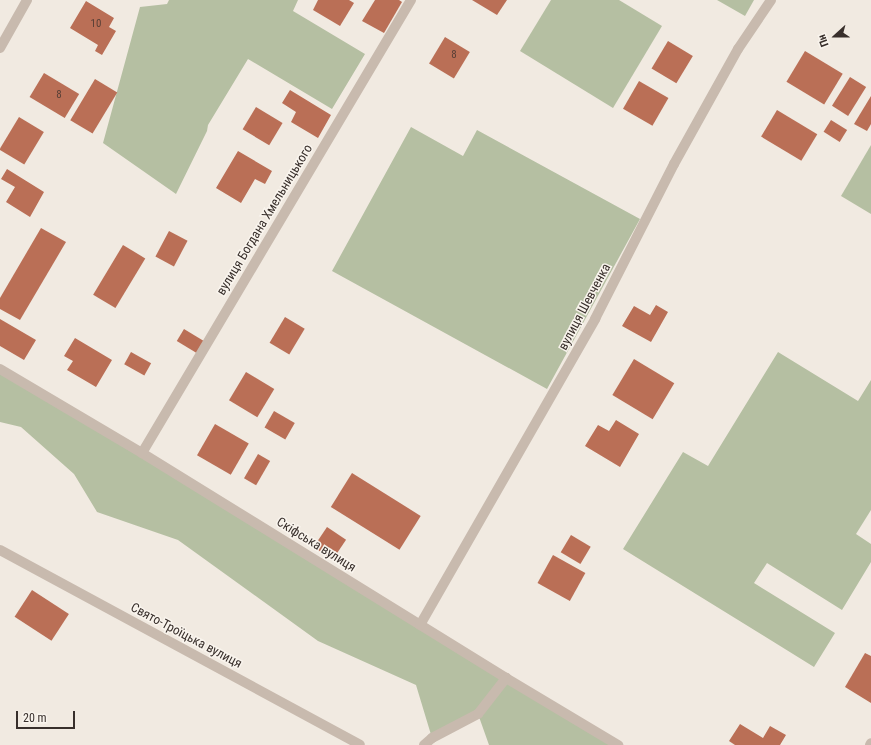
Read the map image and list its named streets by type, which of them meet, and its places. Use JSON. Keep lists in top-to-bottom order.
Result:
{
  "streets": {
    "street": [
      "вулиця Богдана Хмельницького",
      "вулиця Шевченка",
      "Скіфська вулиця",
      "Свято-Троїцька вулиця"
    ]
  },
  "crossings": [
    ["вулиця Богдана Хмельницького", "Скіфська вулиця"],
    ["вулиця Шевченка", "Скіфська вулиця"]
  ],
  "house_numbers": ["10", "8", "8"],
  "scale_bar": "20 m",
  "north": "left"
}
